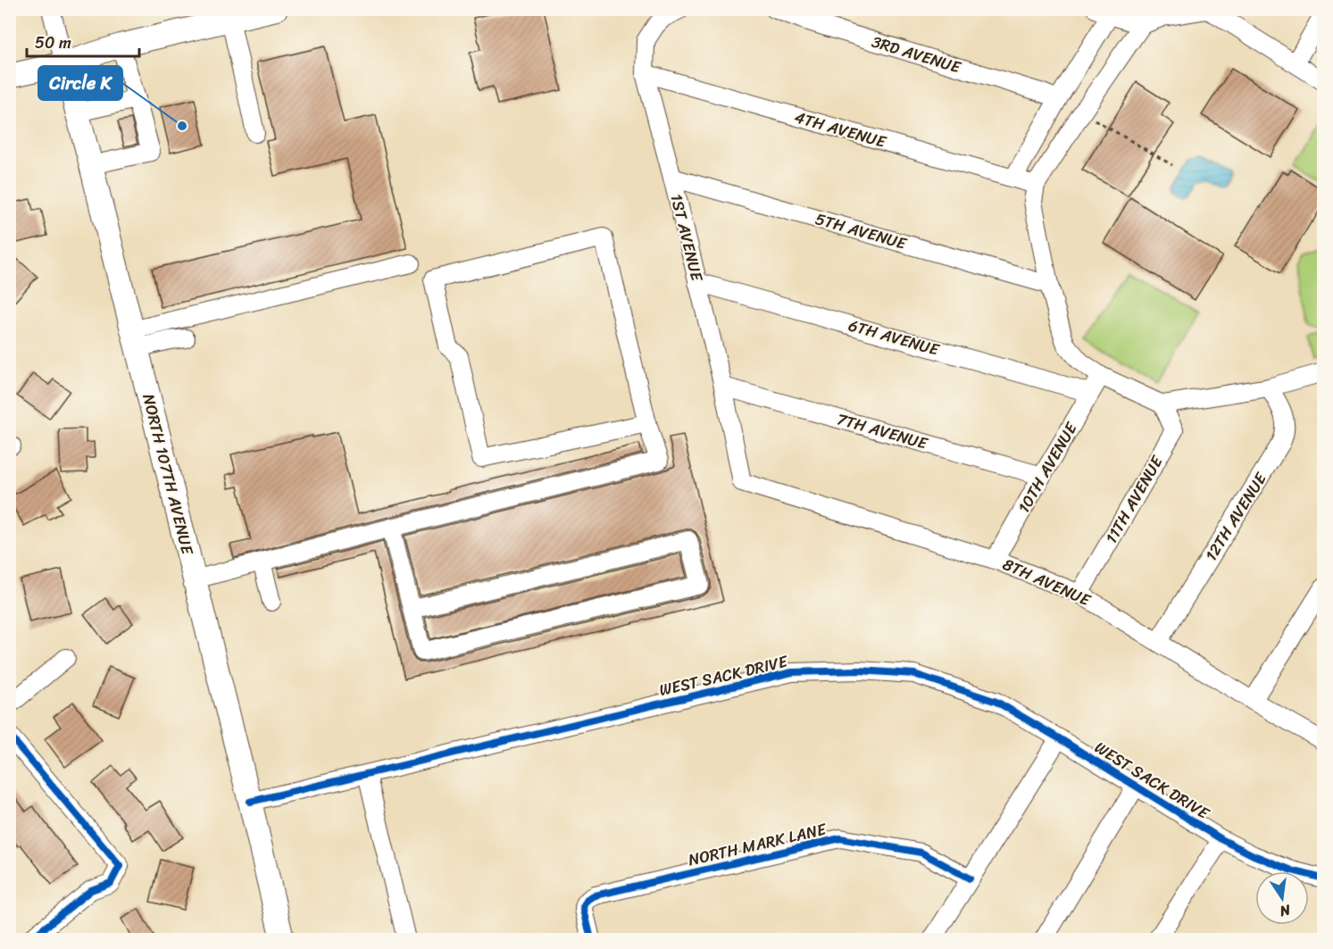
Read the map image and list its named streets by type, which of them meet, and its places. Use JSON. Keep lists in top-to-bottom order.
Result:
{
  "streets": {
    "main road": ["NORTH 107TH AVENUE"],
    "street": [
      "3RD AVENUE",
      "4TH AVENUE",
      "5TH AVENUE",
      "1ST AVENUE",
      "6TH AVENUE",
      "7TH AVENUE",
      "10TH AVENUE",
      "11TH AVENUE",
      "12TH AVENUE",
      "8TH AVENUE",
      "WEST SACK DRIVE",
      "NORTH MARK LANE"
    ]
  },
  "crossings": [
    ["4TH AVENUE", "1ST AVENUE"],
    ["5TH AVENUE", "1ST AVENUE"],
    ["1ST AVENUE", "6TH AVENUE"],
    ["1ST AVENUE", "7TH AVENUE"],
    ["1ST AVENUE", "8TH AVENUE"],
    ["6TH AVENUE", "10TH AVENUE"],
    ["7TH AVENUE", "10TH AVENUE"],
    ["10TH AVENUE", "8TH AVENUE"],
    ["NORTH 107TH AVENUE", "WEST SACK DRIVE"],
    ["11TH AVENUE", "8TH AVENUE"],
    ["12TH AVENUE", "8TH AVENUE"]
  ],
  "places": ["Circle K"],
  "scale_bar": "50 m",
  "north": "bottom"
}
